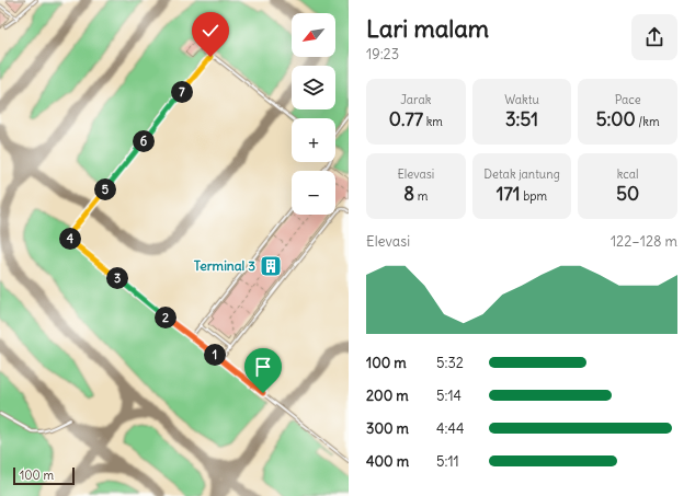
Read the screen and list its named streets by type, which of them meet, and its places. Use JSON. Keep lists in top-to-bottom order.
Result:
{
  "places": {
    "building": ["Terminal 3"]
  },
  "scale_bar": "100 m",
  "north": "bottom left",
  "page": {
    "heading": ["Lari malam", "19:23"],
    "map_buttons": ["+", "−"],
    "stats": [
      ["Jarak", "0.77 km"],
      ["Waktu", "3:51"],
      ["Pace", "5:00 /km"],
      ["Elevasi", "8 m"],
      ["Detak jantung", "171 bpm"],
      ["kcal", "50"]
    ],
    "pins": [
      "7",
      "6",
      "5",
      "4",
      "3",
      "2",
      "1"
    ],
    "chart": ["Elevasi", "122–128 m"],
    "list": [
      {
        "name": "100 m",
        "note": "5:32"
      },
      {
        "name": "200 m",
        "note": "5:14"
      },
      {
        "name": "300 m",
        "note": "4:44"
      },
      {
        "name": "400 m",
        "note": "5:11"
      }
    ],
    "scale": "100 m"
  }
}
